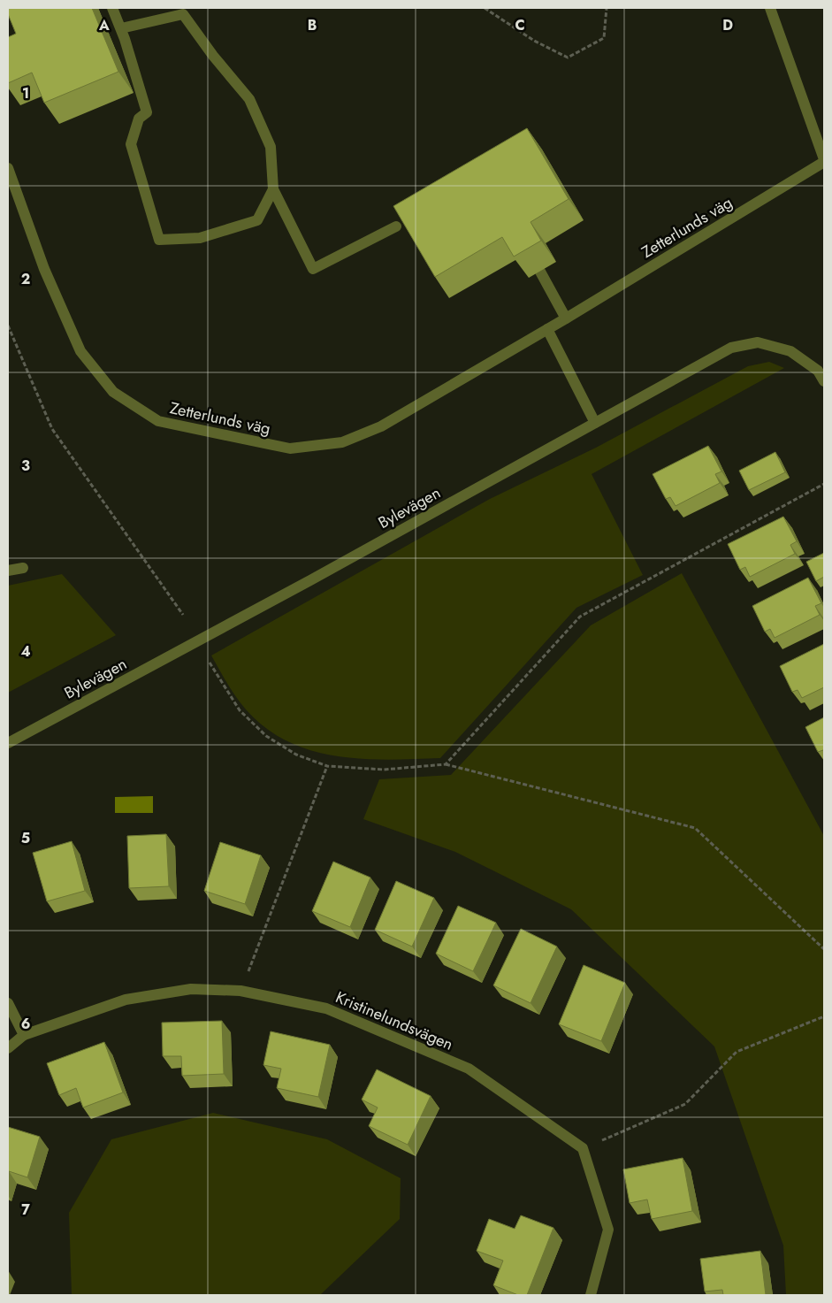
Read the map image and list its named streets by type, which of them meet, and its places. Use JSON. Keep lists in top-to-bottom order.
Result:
{
  "streets": {
    "street": ["Zetterlunds väg", "Bylevägen", "Kristinelundsvägen"]
  },
  "grid": {
    "columns": [
      "A",
      "B",
      "C",
      "D"
    ],
    "rows": [
      "1",
      "2",
      "3",
      "4",
      "5",
      "6",
      "7"
    ]
  }
}
